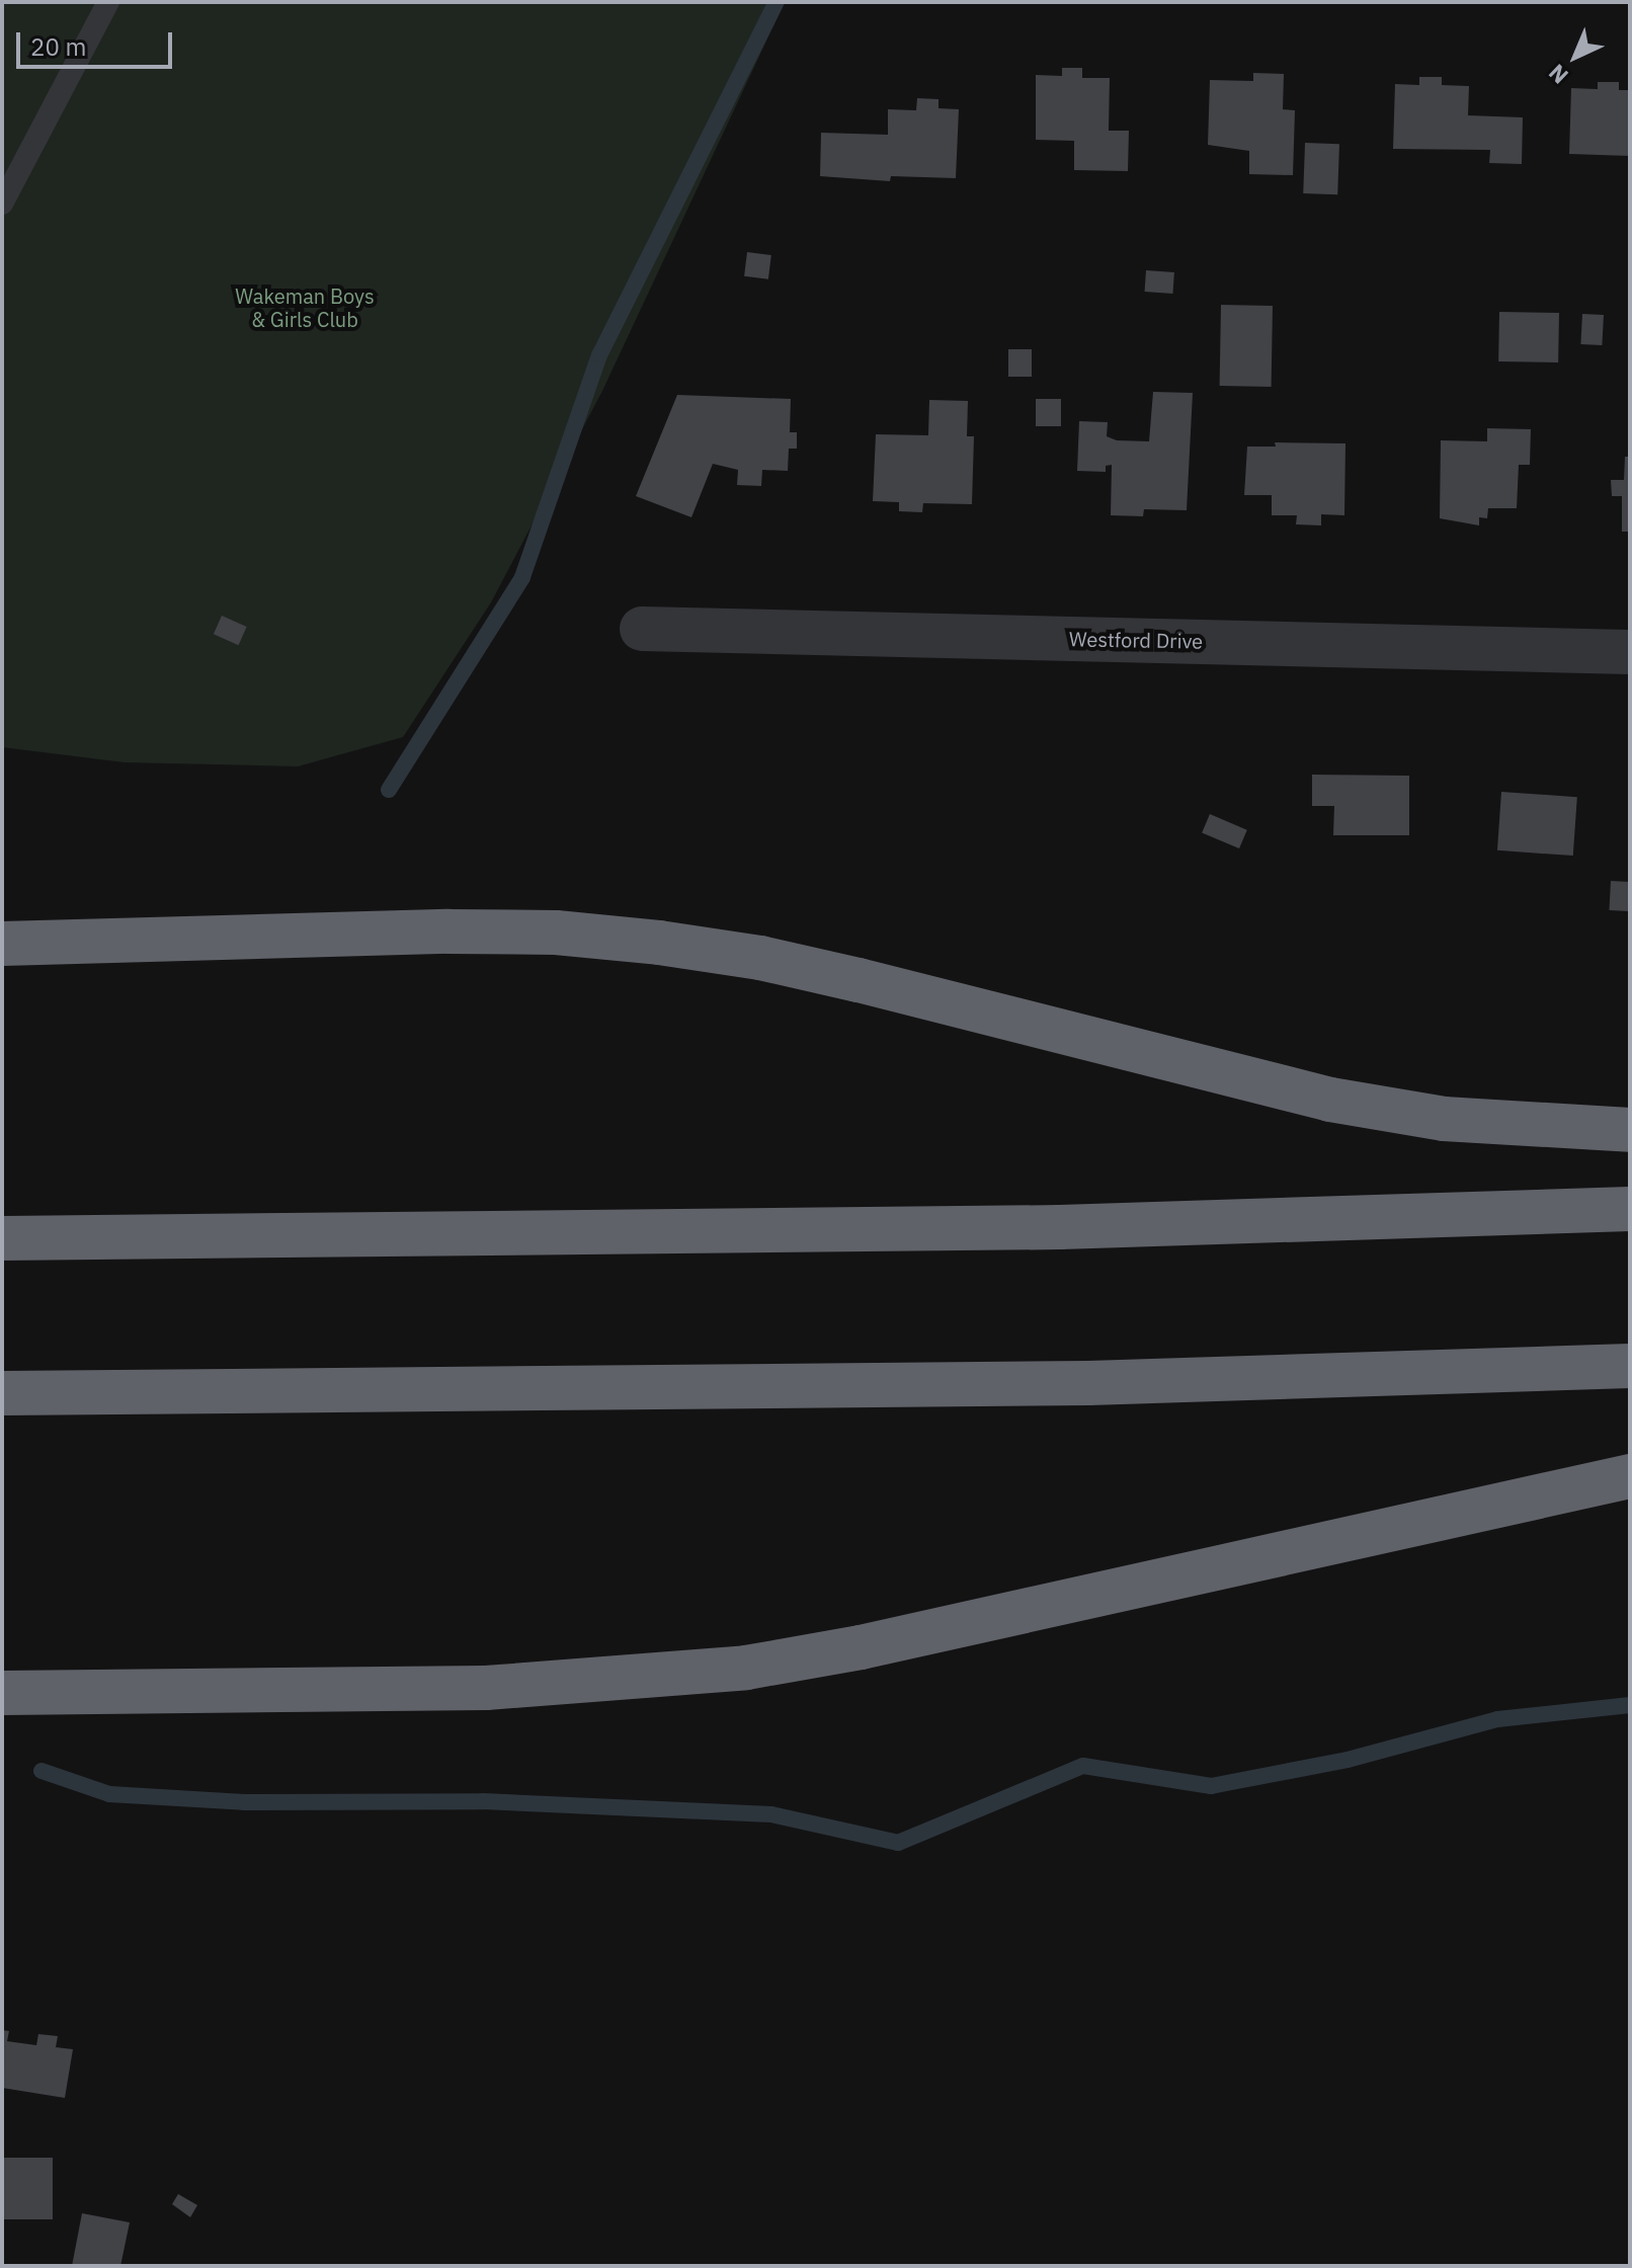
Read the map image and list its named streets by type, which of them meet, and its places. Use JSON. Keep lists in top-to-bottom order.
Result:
{
  "streets": {
    "street": ["Westford Drive"]
  },
  "parks": ["Wakeman Boys & Girls Club"],
  "scale_bar": "20 m",
  "north": "bottom left"
}
